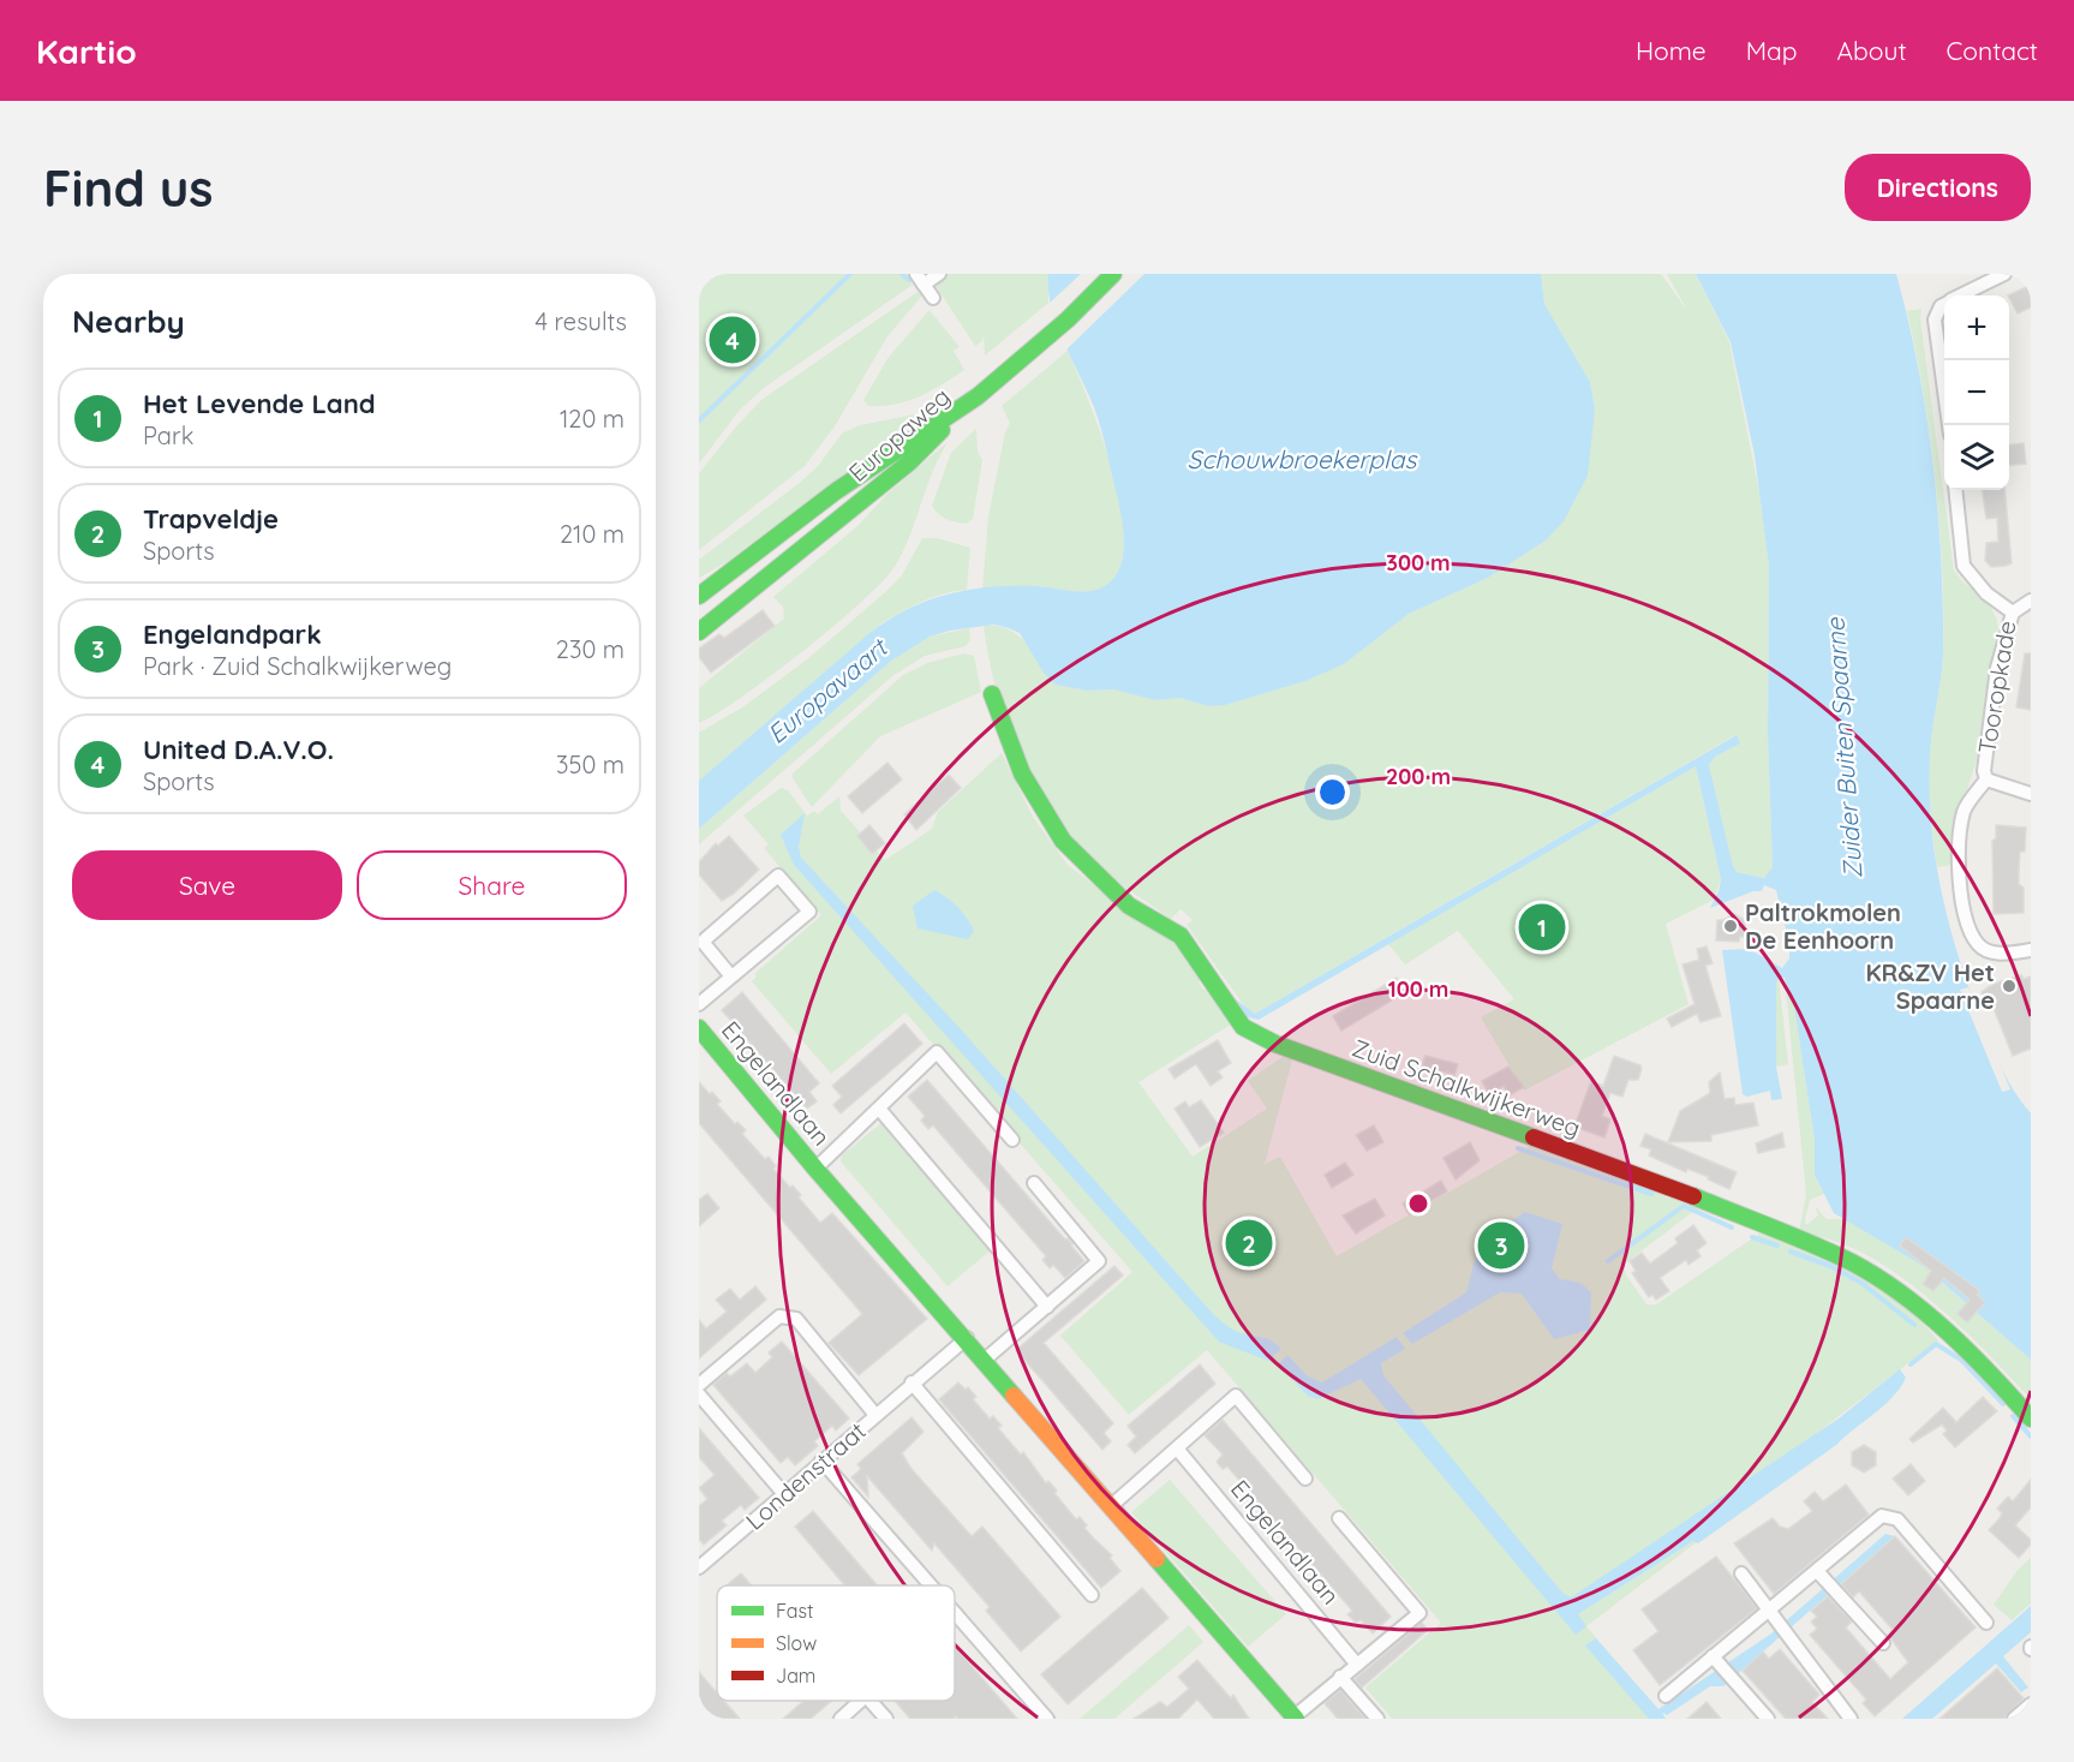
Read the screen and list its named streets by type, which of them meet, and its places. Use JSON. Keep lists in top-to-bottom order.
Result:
{
  "streets": {
    "street": [
      "Europaweg",
      "Tooropkade",
      "Engelandlaan",
      "Zuid Schalkwijkerweg",
      "Londenstraat"
    ]
  },
  "crossings": [
    ["Engelandlaan", "Londenstraat"]
  ],
  "water": ["Schouwbroekerplas", "Europavaart", "Zuider Buiten Spaarne"],
  "places": ["Paltrokmolen De Eenhoorn", "KR&ZV Het Spaarne"],
  "legend": ["Fast", "Slow", "Jam"],
  "page": {
    "header": "Kartio",
    "nav": [
      "Home",
      "Map",
      "About",
      "Contact"
    ],
    "buttons": [
      "Directions",
      ["Save", "Share"]
    ],
    "title": "Find us",
    "heading": ["Nearby", "4 results"],
    "map_buttons": ["+", "−"],
    "pins": [
      "4",
      "1",
      "2",
      "3"
    ],
    "list": [
      {
        "mark": "1",
        "name": "Het Levende Land",
        "note": "Park",
        "value": "120 m"
      },
      {
        "mark": "2",
        "name": "Trapveldje",
        "note": "Sports",
        "value": "210 m"
      },
      {
        "mark": "3",
        "name": "Engelandpark",
        "note": "Park · Zuid Schalkwijkerweg",
        "value": "230 m"
      },
      {
        "mark": "4",
        "name": "United D.A.V.O.",
        "note": "Sports",
        "value": "350 m"
      }
    ]
  },
  "rings": ["300 m", "200 m", "100 m"]
}
